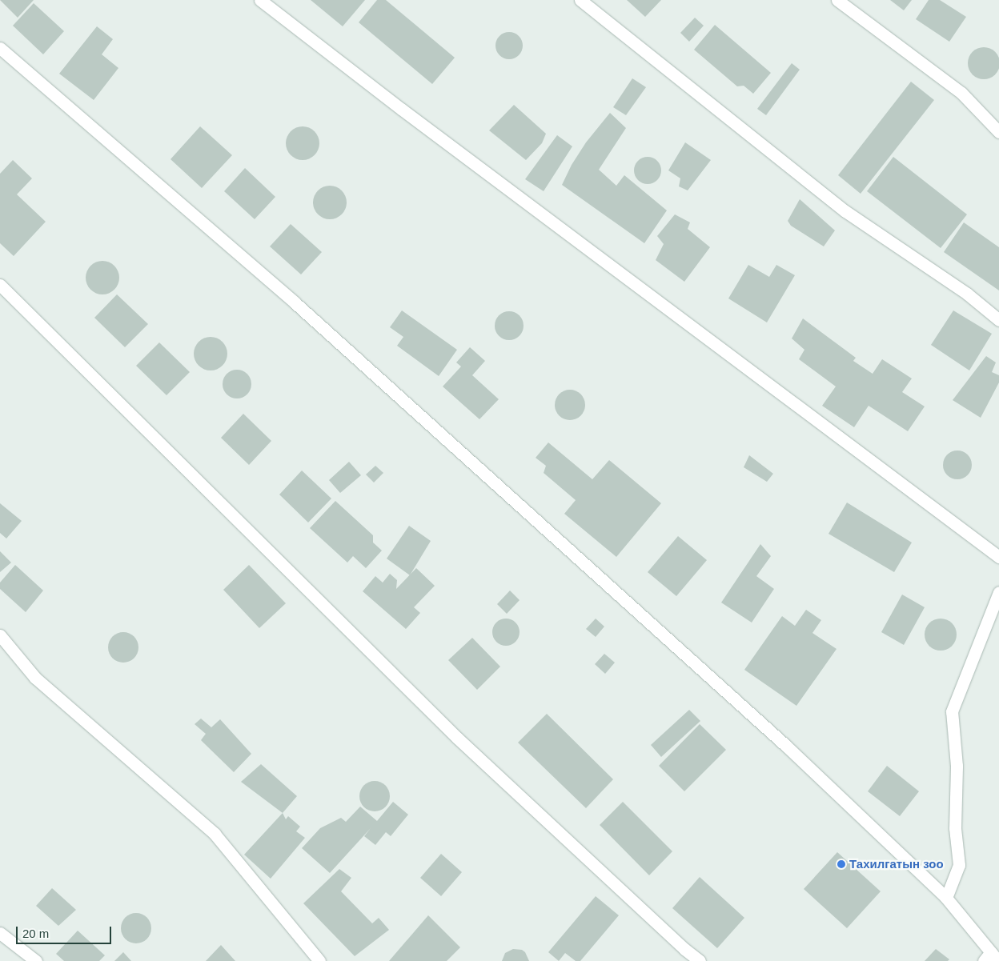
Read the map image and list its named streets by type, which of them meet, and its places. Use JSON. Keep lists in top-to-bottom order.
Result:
{
  "places": ["Тахилгатын зоо"],
  "scale_bar": "20 m"
}
